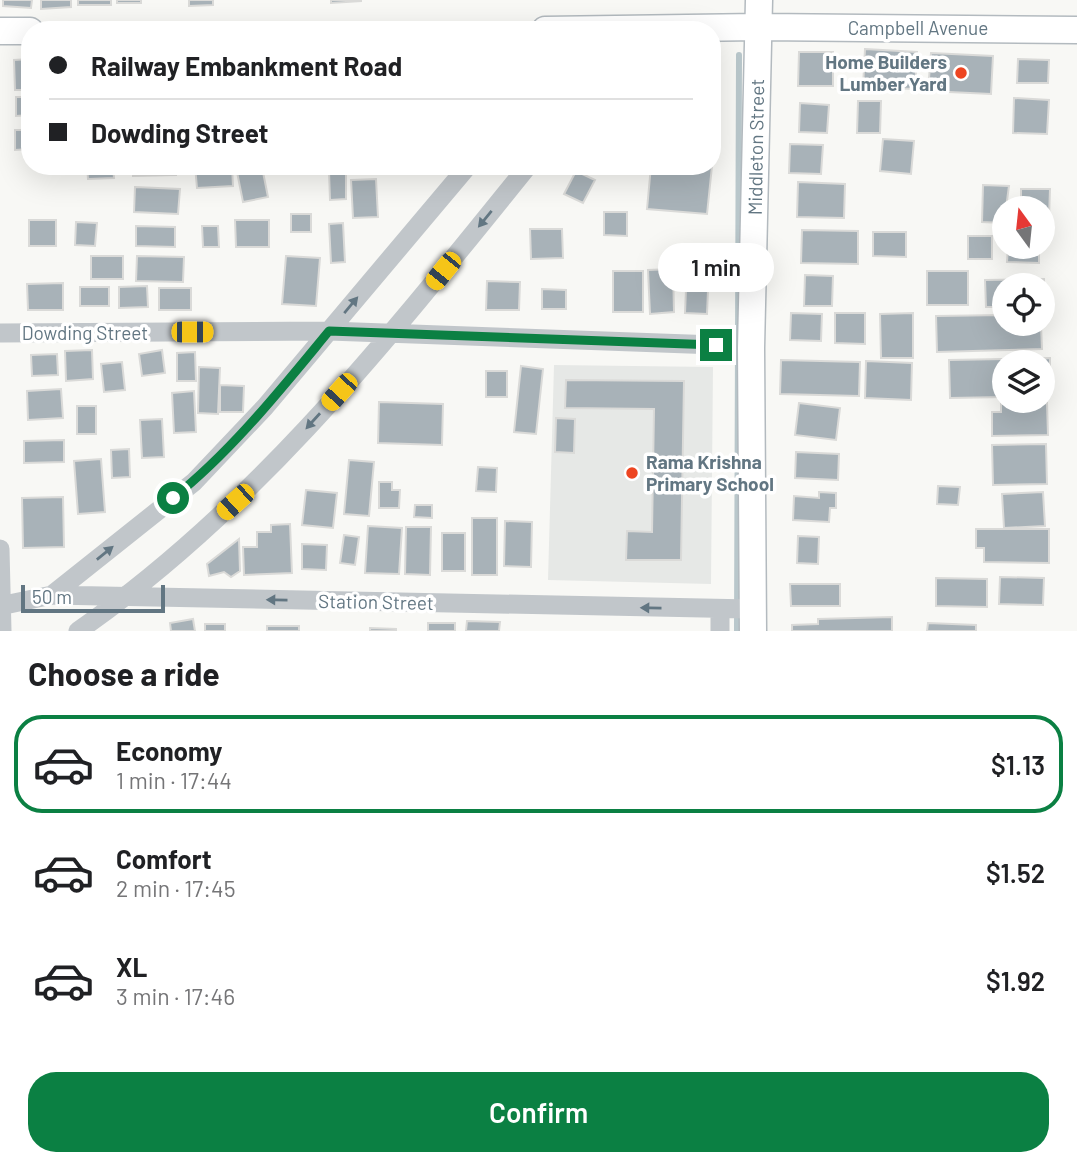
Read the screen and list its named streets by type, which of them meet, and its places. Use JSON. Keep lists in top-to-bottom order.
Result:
{
  "streets": {
    "street": [
      "Campbell Avenue",
      "Middleton Street",
      "Dowding Street",
      "Station Street"
    ]
  },
  "crossings": [
    ["Campbell Avenue", "Middleton Street"],
    ["Middleton Street", "Station Street"]
  ],
  "one_way": ["Station Street"],
  "places": ["Home Builders Lumber Yard", "Rama Krishna Primary School"],
  "scale_bar": "50 m",
  "north": "top",
  "page": {
    "banner": ["Railway Embankment Road", "Dowding Street"],
    "bubble": "1 min",
    "scale": "50 m",
    "heading": "Choose a ride",
    "list": [
      {
        "name": "Economy",
        "note": "1 min · 17:44",
        "value": "$1.13"
      },
      {
        "name": "Comfort",
        "note": "2 min · 17:45",
        "value": "$1.52"
      },
      {
        "name": "XL",
        "note": "3 min · 17:46",
        "value": "$1.92"
      }
    ],
    "buttons": "Confirm"
  }
}
